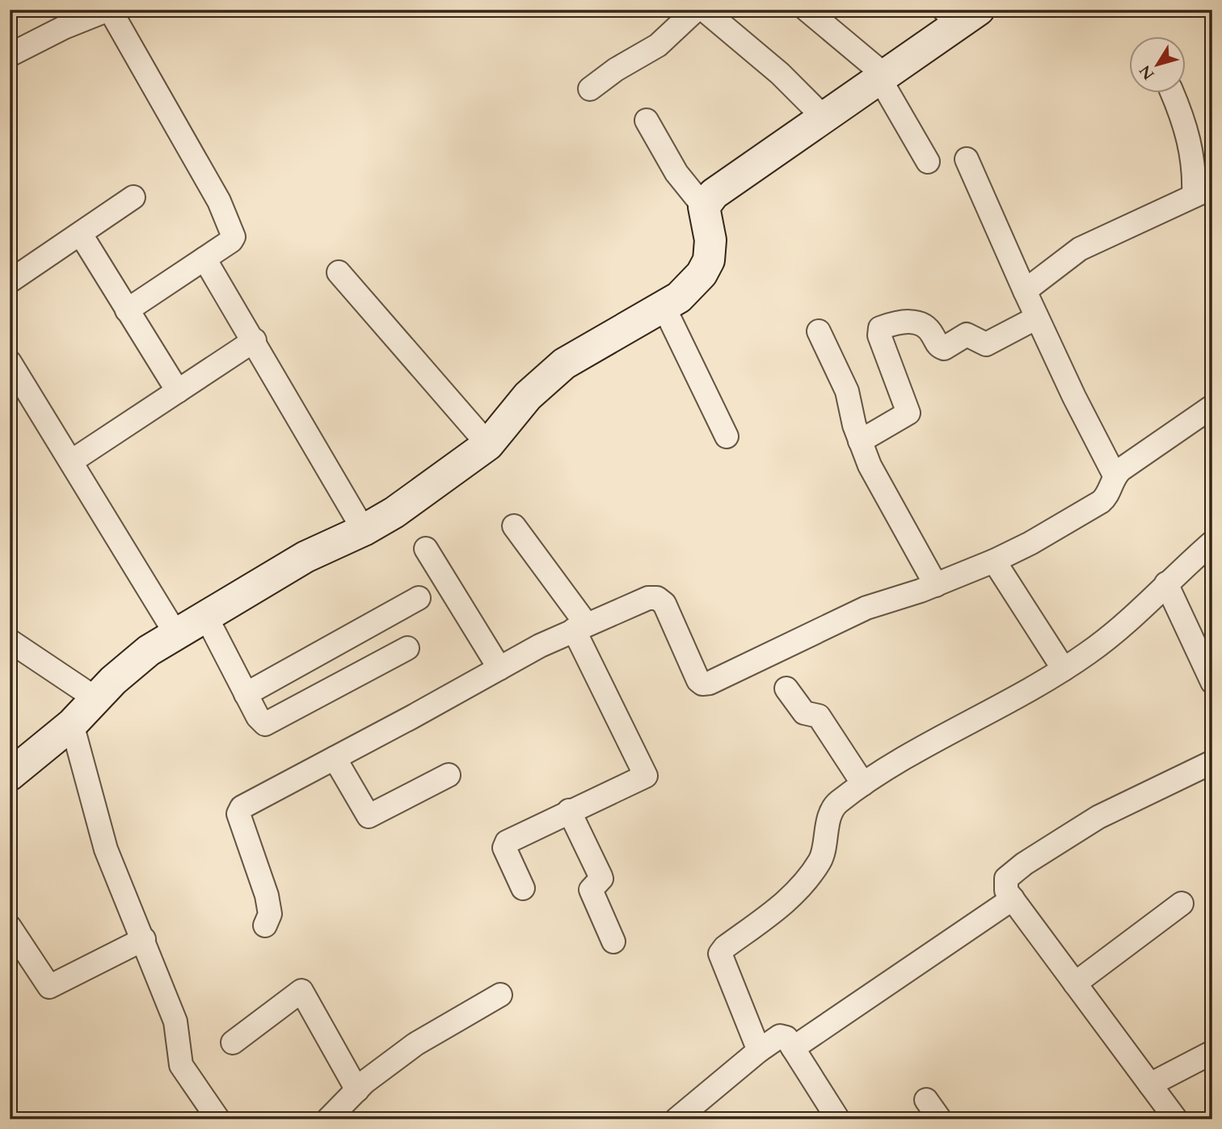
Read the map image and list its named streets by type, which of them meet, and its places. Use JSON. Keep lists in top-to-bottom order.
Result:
{
  "north": "bottom left"
}
